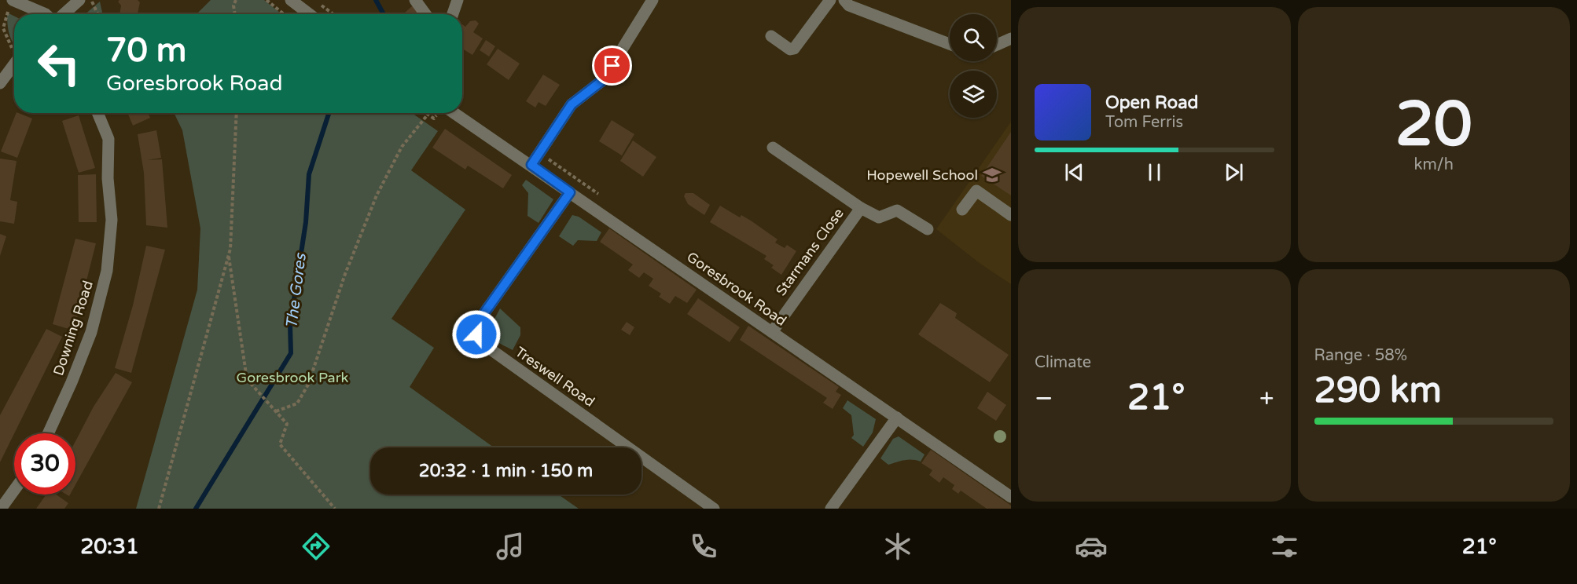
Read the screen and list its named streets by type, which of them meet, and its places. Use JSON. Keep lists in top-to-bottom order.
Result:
{
  "streets": {
    "street": [
      "Starmans Close",
      "Goresbrook Road",
      "Downing Road",
      "Treswell Road"
    ]
  },
  "crossings": [
    ["Starmans Close", "Goresbrook Road"],
    ["Goresbrook Road", "Treswell Road"]
  ],
  "water": ["The Gores"],
  "parks": ["Goresbrook Park"],
  "places": {
    "school or university": ["Hopewell School"]
  },
  "page": {
    "tile": [
      ["20", "km/h"],
      "Climate",
      ["Range · 58%", "290 km"]
    ],
    "turn": ["70 m", "Goresbrook Road"],
    "song": ["Open Road", "Tom Ferris"],
    "heat": ["−", "21°", "+"],
    "limit": "30",
    "trip": "20:32 · 1 min · 150 m",
    "tabs": ["20:31", "21°"]
  }
}
